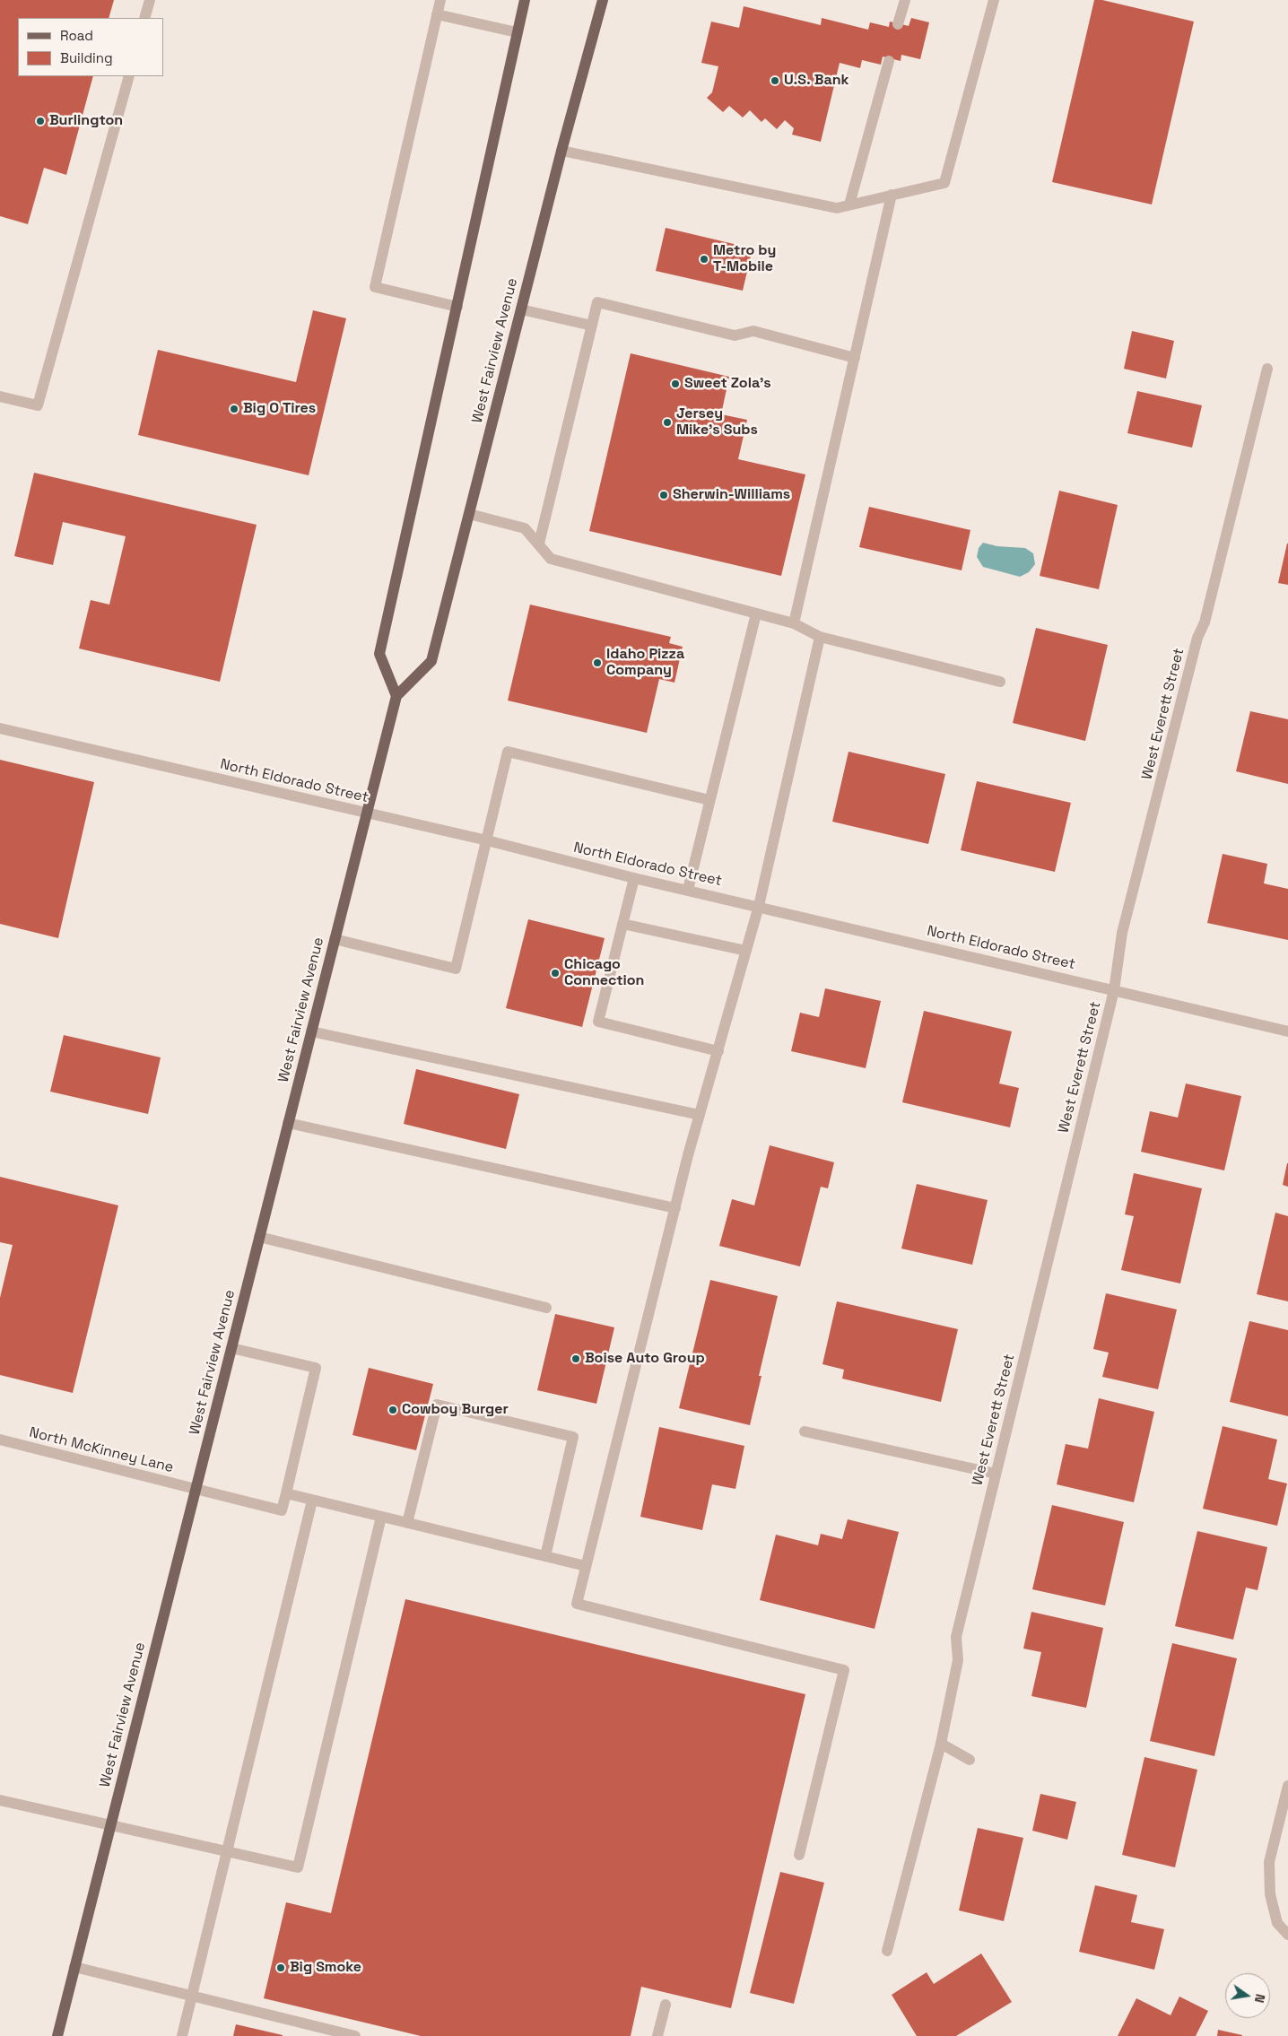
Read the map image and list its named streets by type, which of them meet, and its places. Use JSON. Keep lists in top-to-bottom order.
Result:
{
  "streets": {
    "main road": ["West Fairview Avenue"],
    "street": ["West Everett Street", "North Eldorado Street", "North McKinney Lane"]
  },
  "crossings": [
    ["West Fairview Avenue", "North Eldorado Street"],
    ["West Fairview Avenue", "North McKinney Lane"],
    ["West Everett Street", "North Eldorado Street"]
  ],
  "places": [
    "U.S. Bank",
    "Burlington",
    "Metro by T-Mobile",
    "Sweet Zola's",
    "Big O Tires",
    "Jersey Mike's Subs",
    "Sherwin-Williams",
    "Idaho Pizza Company",
    "Chicago Connection",
    "Boise Auto Group",
    "Cowboy Burger",
    "Big Smoke"
  ],
  "legend": ["Road", "Building"],
  "north": "right"
}
